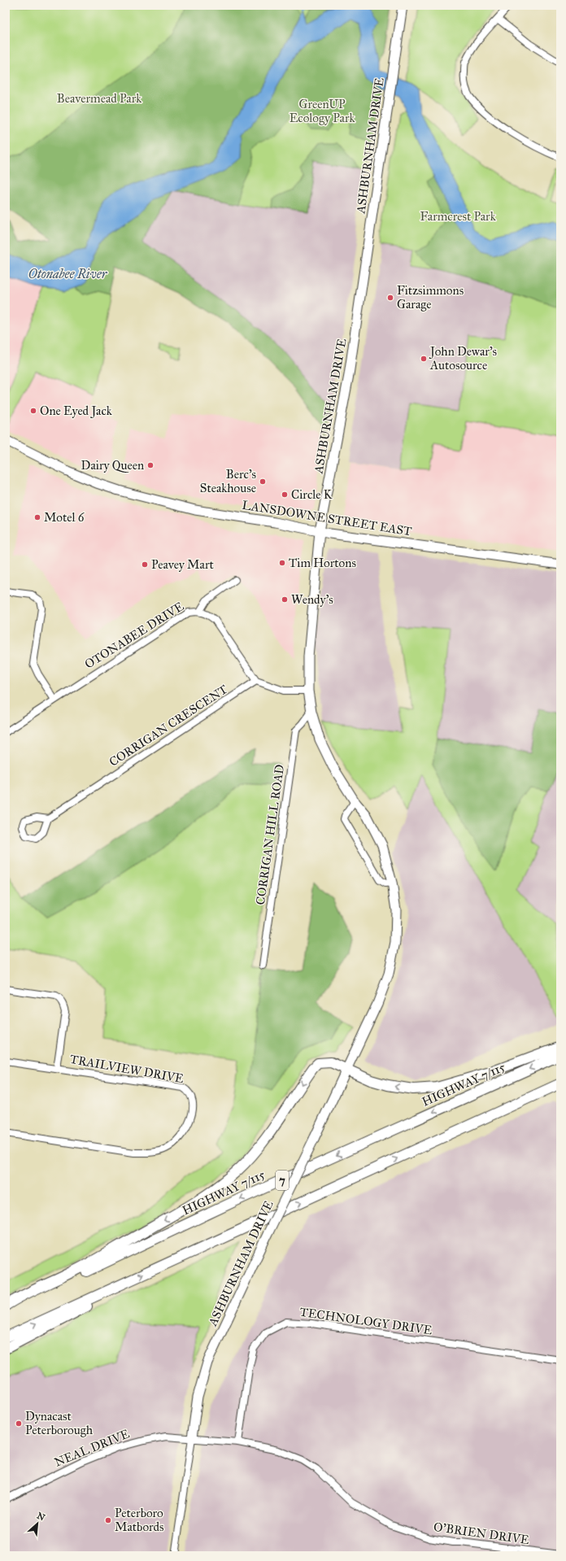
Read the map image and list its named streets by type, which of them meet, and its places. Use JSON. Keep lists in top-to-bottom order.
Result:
{
  "streets": {
    "highway": ["HIGHWAY 7/115", "7"],
    "main road": ["ASHBURNHAM DRIVE", "LANSDOWNE STREET EAST"],
    "street": [
      "OTONABEE DRIVE",
      "CORRIGAN CRESCENT",
      "CORRIGAN HILL ROAD",
      "TRAILVIEW DRIVE",
      "TECHNOLOGY DRIVE",
      "NEAL DRIVE",
      "O'BRIEN DRIVE"
    ]
  },
  "crossings": [
    ["ASHBURNHAM DRIVE", "LANSDOWNE STREET EAST"],
    ["ASHBURNHAM DRIVE", "CORRIGAN HILL ROAD"],
    ["ASHBURNHAM DRIVE", "NEAL DRIVE"],
    ["ASHBURNHAM DRIVE", "O'BRIEN DRIVE"],
    ["OTONABEE DRIVE", "CORRIGAN CRESCENT"],
    ["TECHNOLOGY DRIVE", "O'BRIEN DRIVE"],
    ["NEAL DRIVE", "O'BRIEN DRIVE"]
  ],
  "water": ["Otonabee River"],
  "parks": ["Beavermead Park", "GreenUP Ecology Park", "Farmcrest Park"],
  "places": [
    "Fitzsimmons Garage",
    "John Dewar's Autosource",
    "One Eyed Jack",
    "Dairy Queen",
    "Berc's Steakhouse",
    "Circle K",
    "Motel 6",
    "Tim Hortons",
    "Peavey Mart",
    "Wendy's",
    "Dynacast Peterborough",
    "Peterboro Matbords"
  ],
  "north": "top right"
}
